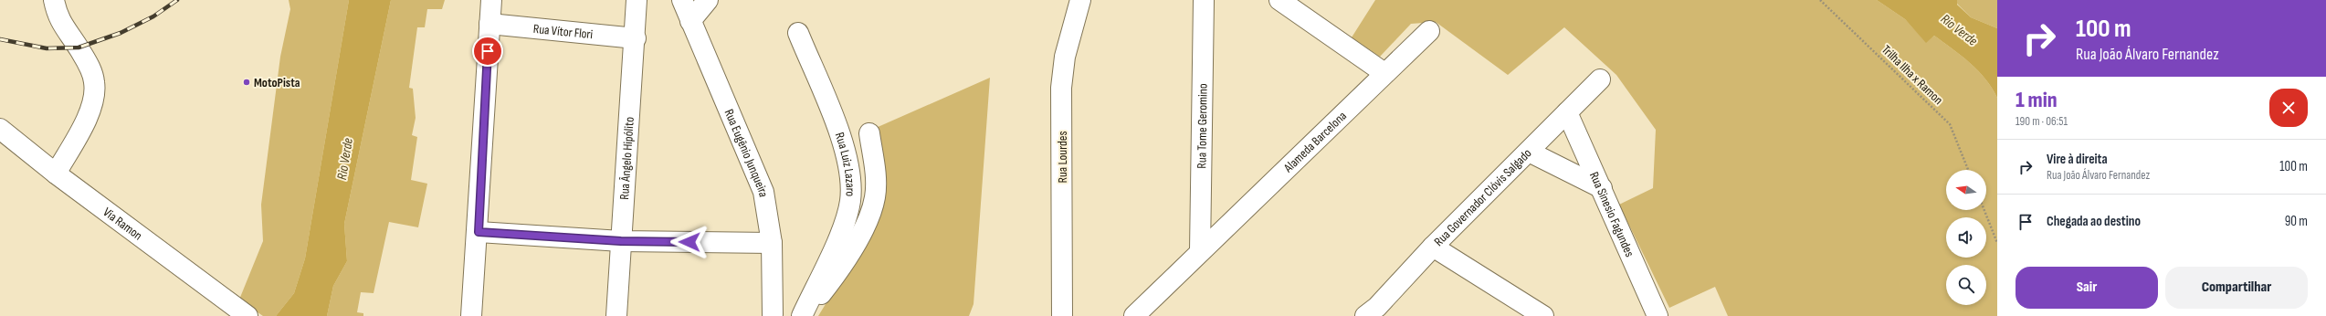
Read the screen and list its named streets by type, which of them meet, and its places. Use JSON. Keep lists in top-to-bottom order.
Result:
{
  "streets": {
    "street": [
      "Rua Vítor Flori",
      "Rua Tome Geromino",
      "Alameda Barcelona",
      "Rua Eugênio Junqueira",
      "Rua Lourdes",
      "Rua Ângelo Hipólito",
      "Rua Luiz Lazaro",
      "Rua Governador Clóvis Salgado",
      "Rua Sinesio Fagundes",
      "Via Ramon"
    ],
    "path": ["Trilha Ilha x Ramon"]
  },
  "crossings": [
    ["Rua Vítor Flori", "Rua Ângelo Hipólito"],
    ["Rua Tome Geromino", "Alameda Barcelona"],
    ["Rua Governador Clóvis Salgado", "Rua Sinesio Fagundes"]
  ],
  "water": ["Rio Verde"],
  "places": ["MotoPista"],
  "north": "left",
  "page": {
    "turn": ["100 m", "Rua João Álvaro Fernandez"],
    "heading": ["1 min", "190 m · 06:51"],
    "list": [
      {
        "name": "Vire à direita",
        "note": "Rua João Álvaro Fernandez",
        "value": "100 m"
      },
      {
        "name": "Chegada ao destino",
        "value": "90 m"
      }
    ],
    "buttons": ["Sair", "Compartilhar"]
  }
}
